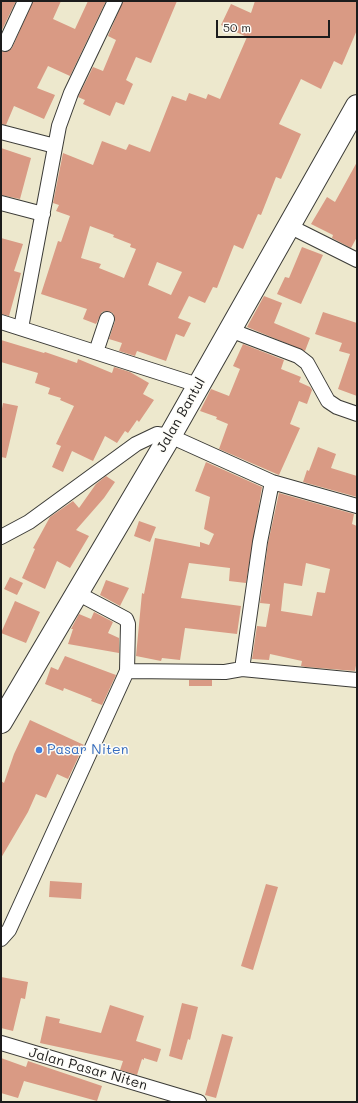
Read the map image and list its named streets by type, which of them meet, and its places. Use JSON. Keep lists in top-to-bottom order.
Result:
{
  "streets": {
    "main road": ["Jalan Bantul"],
    "street": ["Jalan Pasar Niten"]
  },
  "places": ["Pasar Niten"],
  "scale_bar": "50 m"
}
